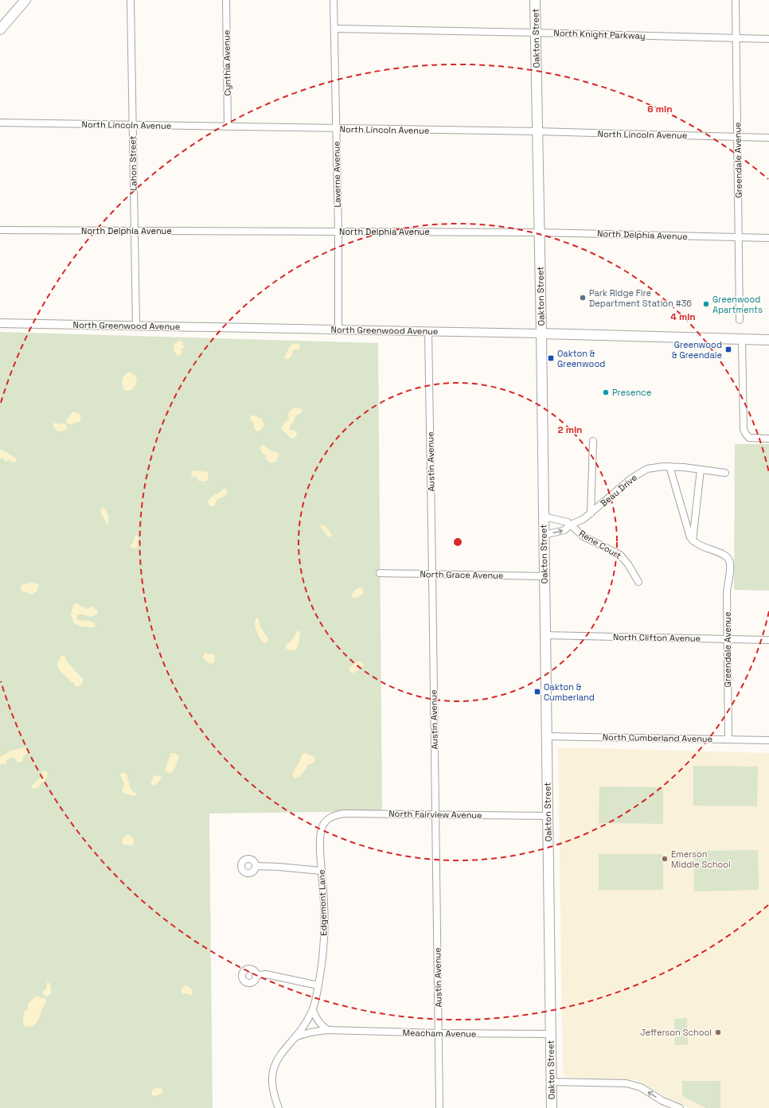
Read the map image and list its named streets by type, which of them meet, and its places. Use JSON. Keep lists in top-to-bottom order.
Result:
{
  "streets": {
    "main road": ["Oakton Street", "North Greenwood Avenue"],
    "street": [
      "North Knight Parkway",
      "Cynthia Avenue",
      "North Lincoln Avenue",
      "Greendale Avenue",
      "Lahon Street",
      "Laverne Avenue",
      "North Delphia Avenue",
      "Austin Avenue",
      "Beau Drive",
      "Rene Court",
      "North Grace Avenue",
      "North Clifton Avenue",
      "North Cumberland Avenue",
      "North Fairview Avenue",
      "Edgemont Lane",
      "Meacham Avenue"
    ]
  },
  "crossings": [
    ["North Knight Parkway", "Oakton Street"],
    ["North Knight Parkway", "Greendale Avenue"],
    ["North Knight Parkway", "Laverne Avenue"],
    ["Oakton Street", "North Lincoln Avenue"],
    ["Oakton Street", "North Delphia Avenue"],
    ["Oakton Street", "North Greenwood Avenue"],
    ["Oakton Street", "Beau Drive"],
    ["Oakton Street", "North Grace Avenue"],
    ["Oakton Street", "North Clifton Avenue"],
    ["Oakton Street", "North Cumberland Avenue"],
    ["Oakton Street", "North Fairview Avenue"],
    ["Oakton Street", "Meacham Avenue"],
    ["Cynthia Avenue", "North Lincoln Avenue"],
    ["North Lincoln Avenue", "Greendale Avenue"],
    ["North Lincoln Avenue", "Lahon Street"],
    ["North Lincoln Avenue", "Laverne Avenue"],
    ["Greendale Avenue", "North Delphia Avenue"],
    ["Greendale Avenue", "North Clifton Avenue"],
    ["Greendale Avenue", "North Cumberland Avenue"],
    ["Lahon Street", "North Delphia Avenue"],
    ["Lahon Street", "North Greenwood Avenue"],
    ["Laverne Avenue", "North Delphia Avenue"],
    ["Laverne Avenue", "North Greenwood Avenue"],
    ["North Greenwood Avenue", "Austin Avenue"],
    ["Austin Avenue", "North Grace Avenue"],
    ["Austin Avenue", "North Fairview Avenue"],
    ["Austin Avenue", "Meacham Avenue"],
    ["Beau Drive", "Rene Court"],
    ["North Fairview Avenue", "Edgemont Lane"],
    ["Edgemont Lane", "Meacham Avenue"]
  ],
  "places": {
    "other": [
      "Park Ridge Fire Department Station #36",
      "Greenwood Apartments",
      "Presence",
      "Emerson Middle School",
      "Jefferson School"
    ],
    "transit": ["Greenwood & Greendale", "Oakton & Greenwood", "Oakton & Cumberland"]
  },
  "rings": ["6 min", "4 min", "2 min"]
}
